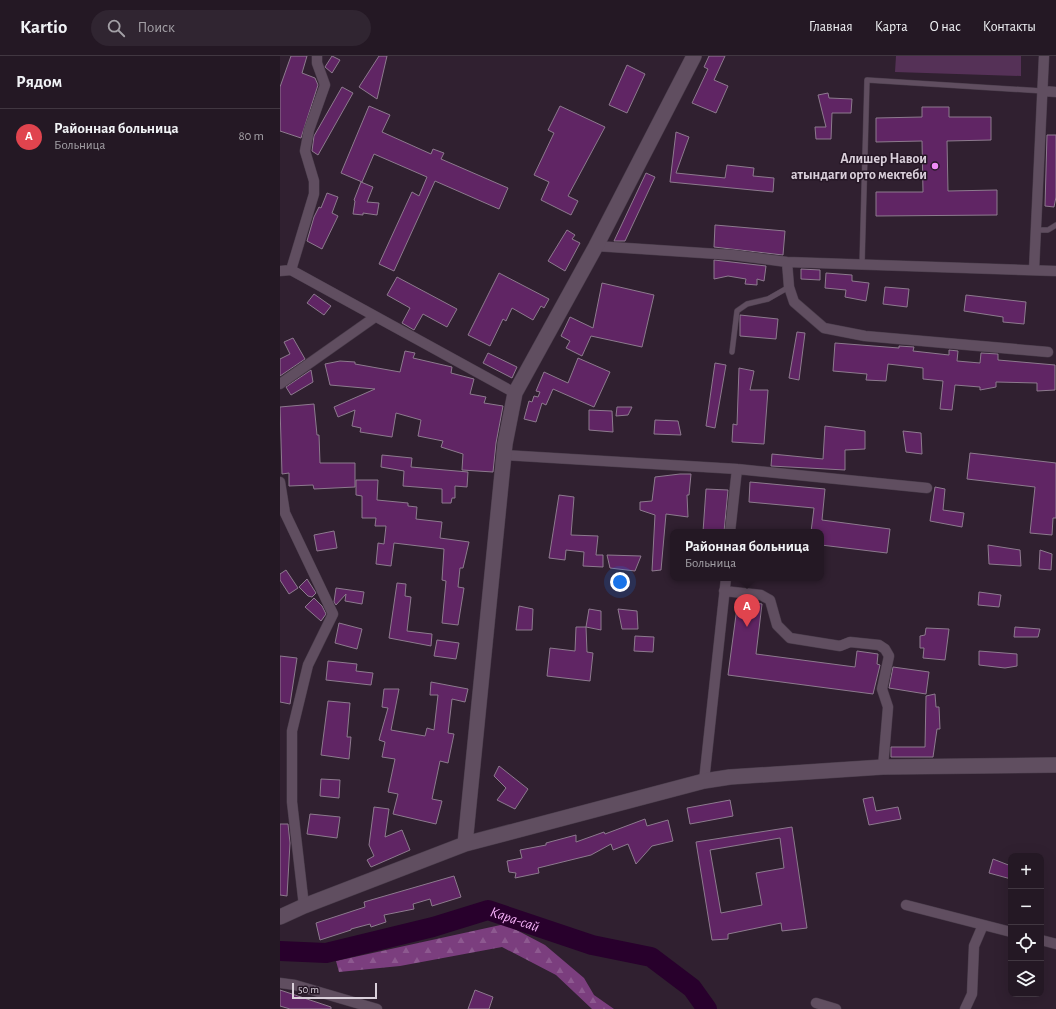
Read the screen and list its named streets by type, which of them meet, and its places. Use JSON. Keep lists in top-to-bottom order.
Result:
{
  "water": ["Кара-сай"],
  "places": ["Алишер Навои атындаги орто мектеби"],
  "scale_bar": "50 m",
  "page": {
    "header": "Kartio",
    "search": "Поиск",
    "nav": [
      "Главная",
      "Карта",
      "О нас",
      "Контакты"
    ],
    "heading": "Рядом",
    "list": [
      {
        "mark": "A",
        "name": "Районная больница",
        "note": "Больница",
        "value": "80 m"
      }
    ],
    "popup": ["Районная больница", "Больница"],
    "pins": "A",
    "map_buttons": ["+", "−"],
    "scale": "50 m"
  }
}
